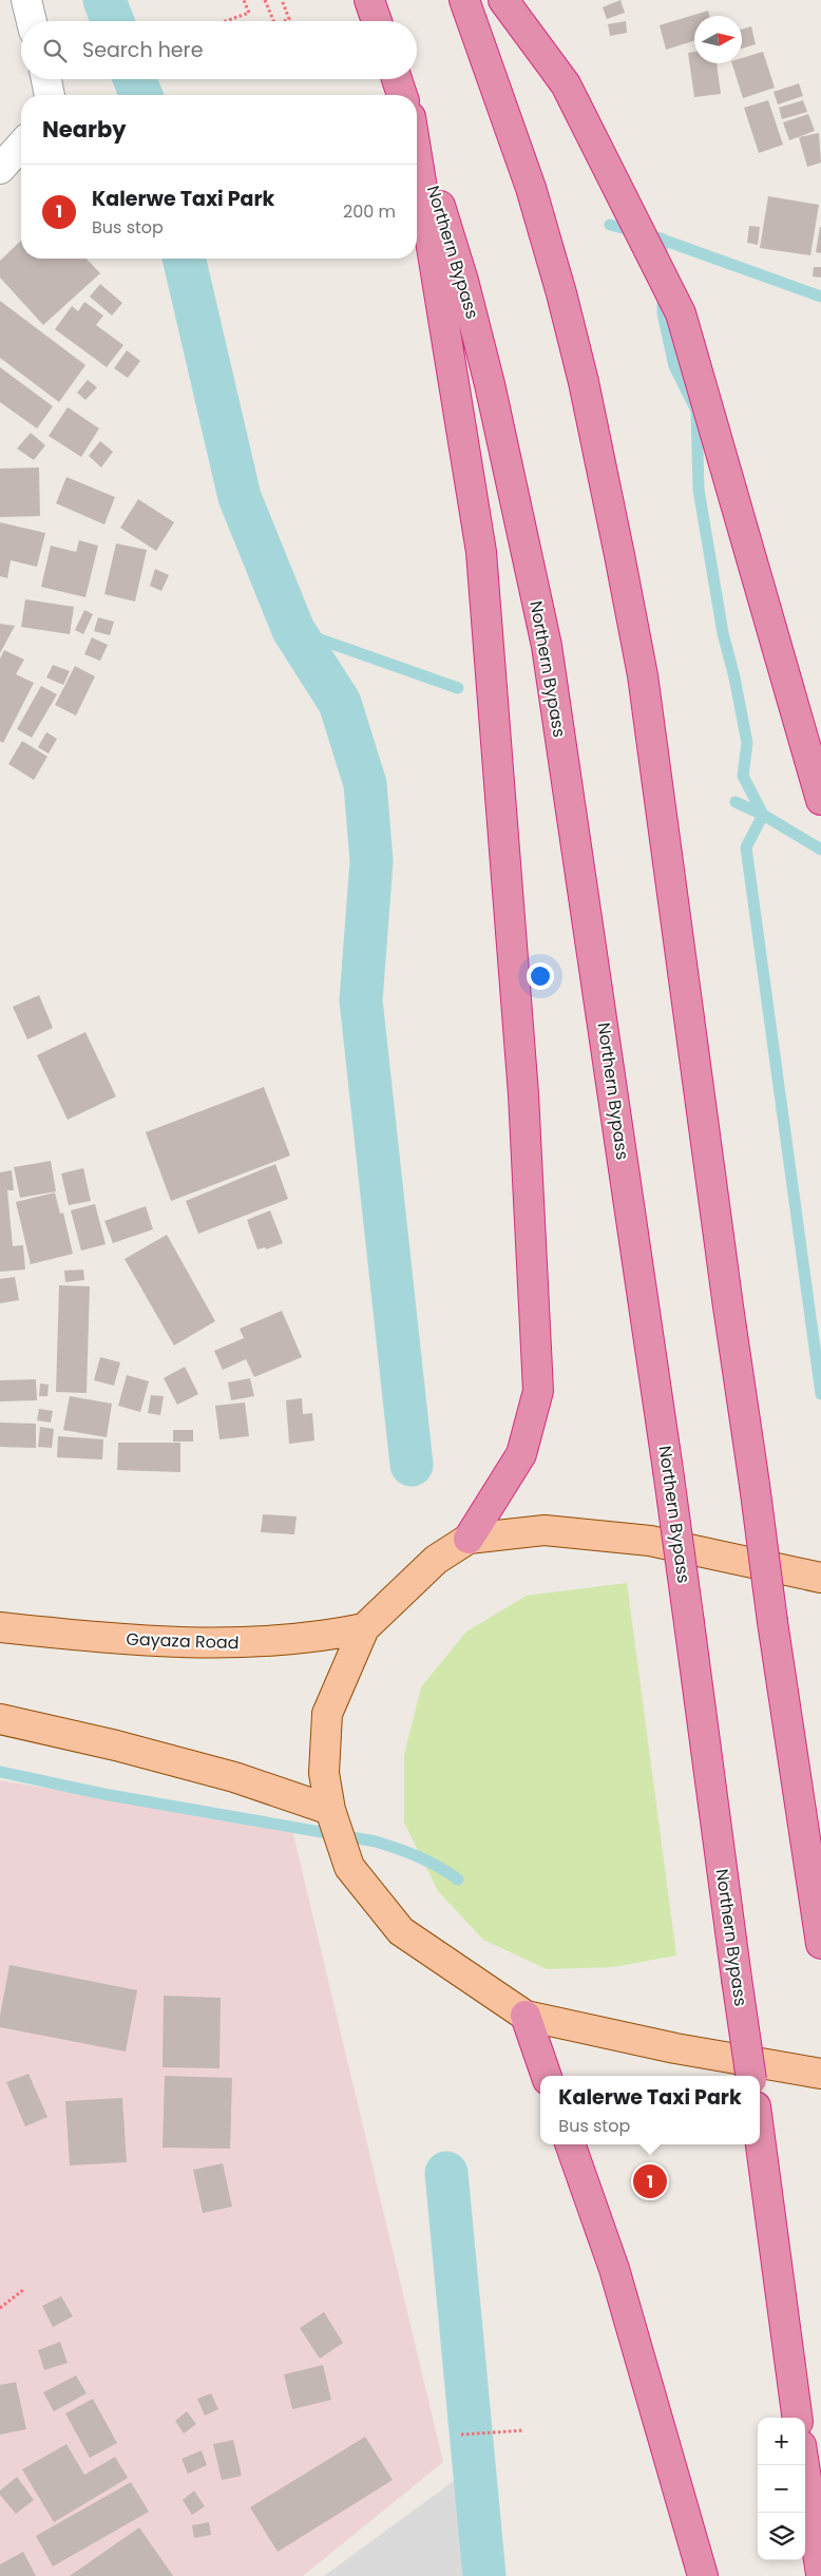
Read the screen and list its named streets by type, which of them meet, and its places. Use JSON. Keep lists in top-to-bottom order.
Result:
{
  "streets": {
    "highway": ["Northern Bypass"],
    "main road": ["Gayaza Road"]
  },
  "north": "right",
  "page": {
    "search": "Search here",
    "heading": "Nearby",
    "list": [
      {
        "mark": "1",
        "name": "Kalerwe Taxi Park",
        "note": "Bus stop",
        "value": "200 m"
      }
    ],
    "popup": ["Kalerwe Taxi Park", "Bus stop"],
    "pins": "1",
    "map_buttons": ["+", "−"]
  }
}
